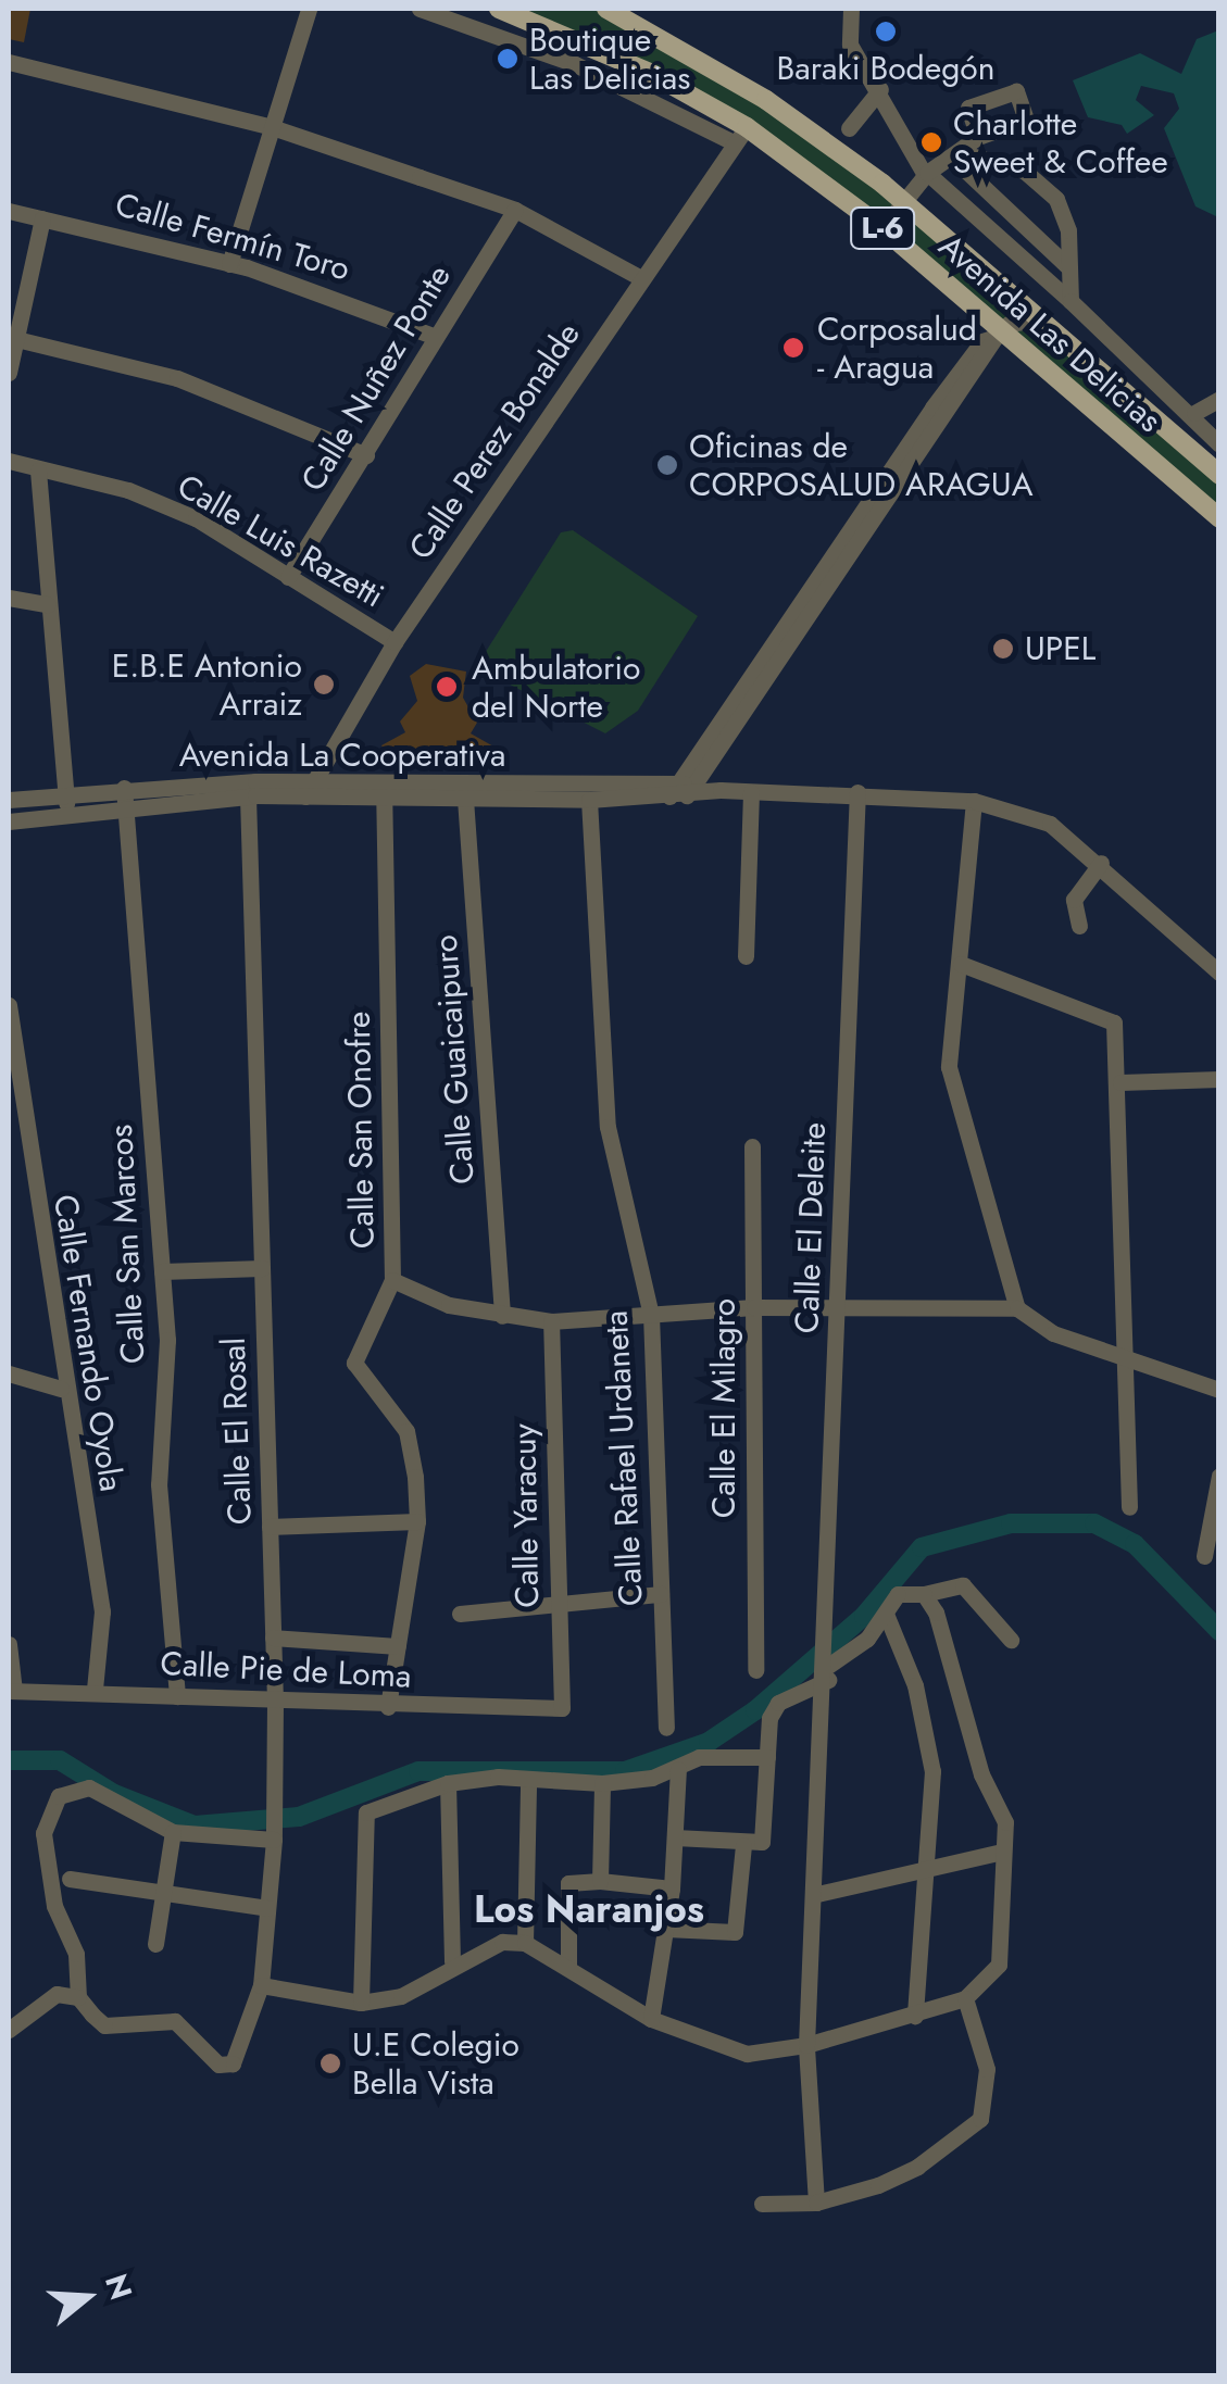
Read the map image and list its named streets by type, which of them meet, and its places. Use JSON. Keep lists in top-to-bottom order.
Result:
{
  "streets": {
    "main road": ["L-6", "Avenida Las Delicias"],
    "street": [
      "Calle Fermín Toro",
      "Calle Nuñez Ponte",
      "Calle Perez Bonalde",
      "Calle Luis Razetti",
      "Avenida La Cooperativa",
      "Calle Guaicaipuro",
      "Calle San Onofre",
      "Calle El Deleite",
      "Calle San Marcos",
      "Calle Fernando Oyola",
      "Calle El Milagro",
      "Calle El Rosal",
      "Calle Rafael Urdaneta",
      "Calle Yaracuy",
      "Calle Pie de Loma"
    ]
  },
  "crossings": [
    ["Calle Fermín Toro", "Calle Nuñez Ponte"],
    ["Avenida Las Delicias", "Calle Perez Bonalde"],
    ["Calle Nuñez Ponte", "Calle Luis Razetti"],
    ["Calle Perez Bonalde", "Calle Luis Razetti"],
    ["Calle Perez Bonalde", "Avenida La Cooperativa"],
    ["Avenida La Cooperativa", "Calle Guaicaipuro"],
    ["Avenida La Cooperativa", "Calle San Onofre"],
    ["Avenida La Cooperativa", "Calle El Deleite"],
    ["Avenida La Cooperativa", "Calle San Marcos"],
    ["Avenida La Cooperativa", "Calle El Rosal"],
    ["Avenida La Cooperativa", "Calle Rafael Urdaneta"],
    ["Calle San Onofre", "Calle Pie de Loma"],
    ["Calle San Marcos", "Calle Pie de Loma"],
    ["Calle Fernando Oyola", "Calle Pie de Loma"],
    ["Calle El Rosal", "Calle Pie de Loma"],
    ["Calle Yaracuy", "Calle Pie de Loma"]
  ],
  "districts": ["Los Naranjos"],
  "places": [
    "Baraki Bodegón",
    "Boutique Las Delicias",
    "Charlotte Sweet & Coffee",
    "Corposalud - Aragua",
    "Oficinas de CORPOSALUD ARAGUA",
    "UPEL",
    "E.B.E Antonio Arraiz",
    "Ambulatorio del Norte",
    "U.E Colegio Bella Vista"
  ],
  "north": "right"
}
